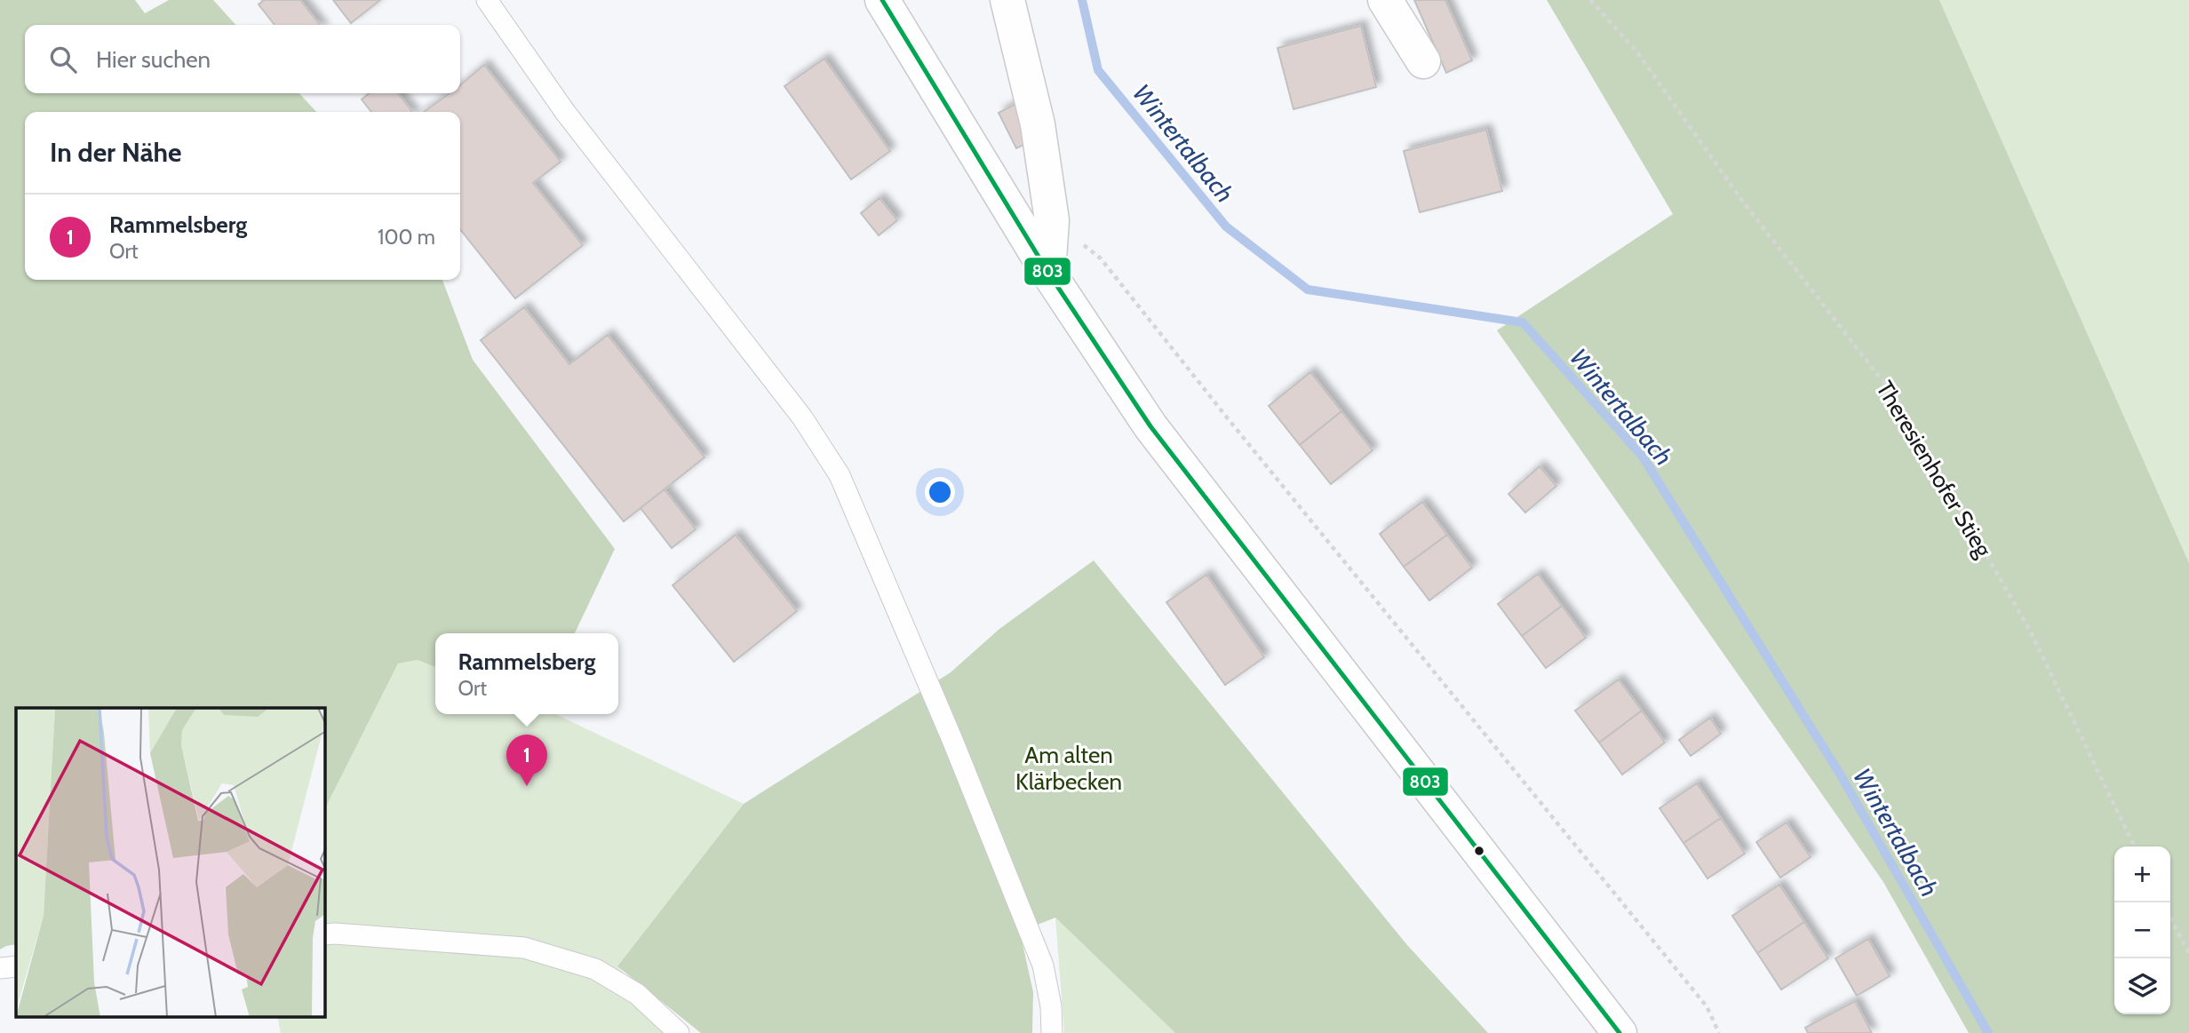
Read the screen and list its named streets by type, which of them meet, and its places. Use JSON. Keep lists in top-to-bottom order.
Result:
{
  "streets": {
    "path": ["Theresienhofer Stieg"]
  },
  "water": ["Wintertalbach"],
  "parks": ["Am alten Klärbecken"],
  "lines": ["transit line 803"],
  "page": {
    "search": "Hier suchen",
    "heading": "In der Nähe",
    "list": [
      {
        "mark": "1",
        "name": "Rammelsberg",
        "note": "Ort",
        "value": "100 m"
      }
    ],
    "popup": ["Rammelsberg", "Ort"],
    "pins": "1",
    "map_buttons": ["+", "−"]
  }
}
